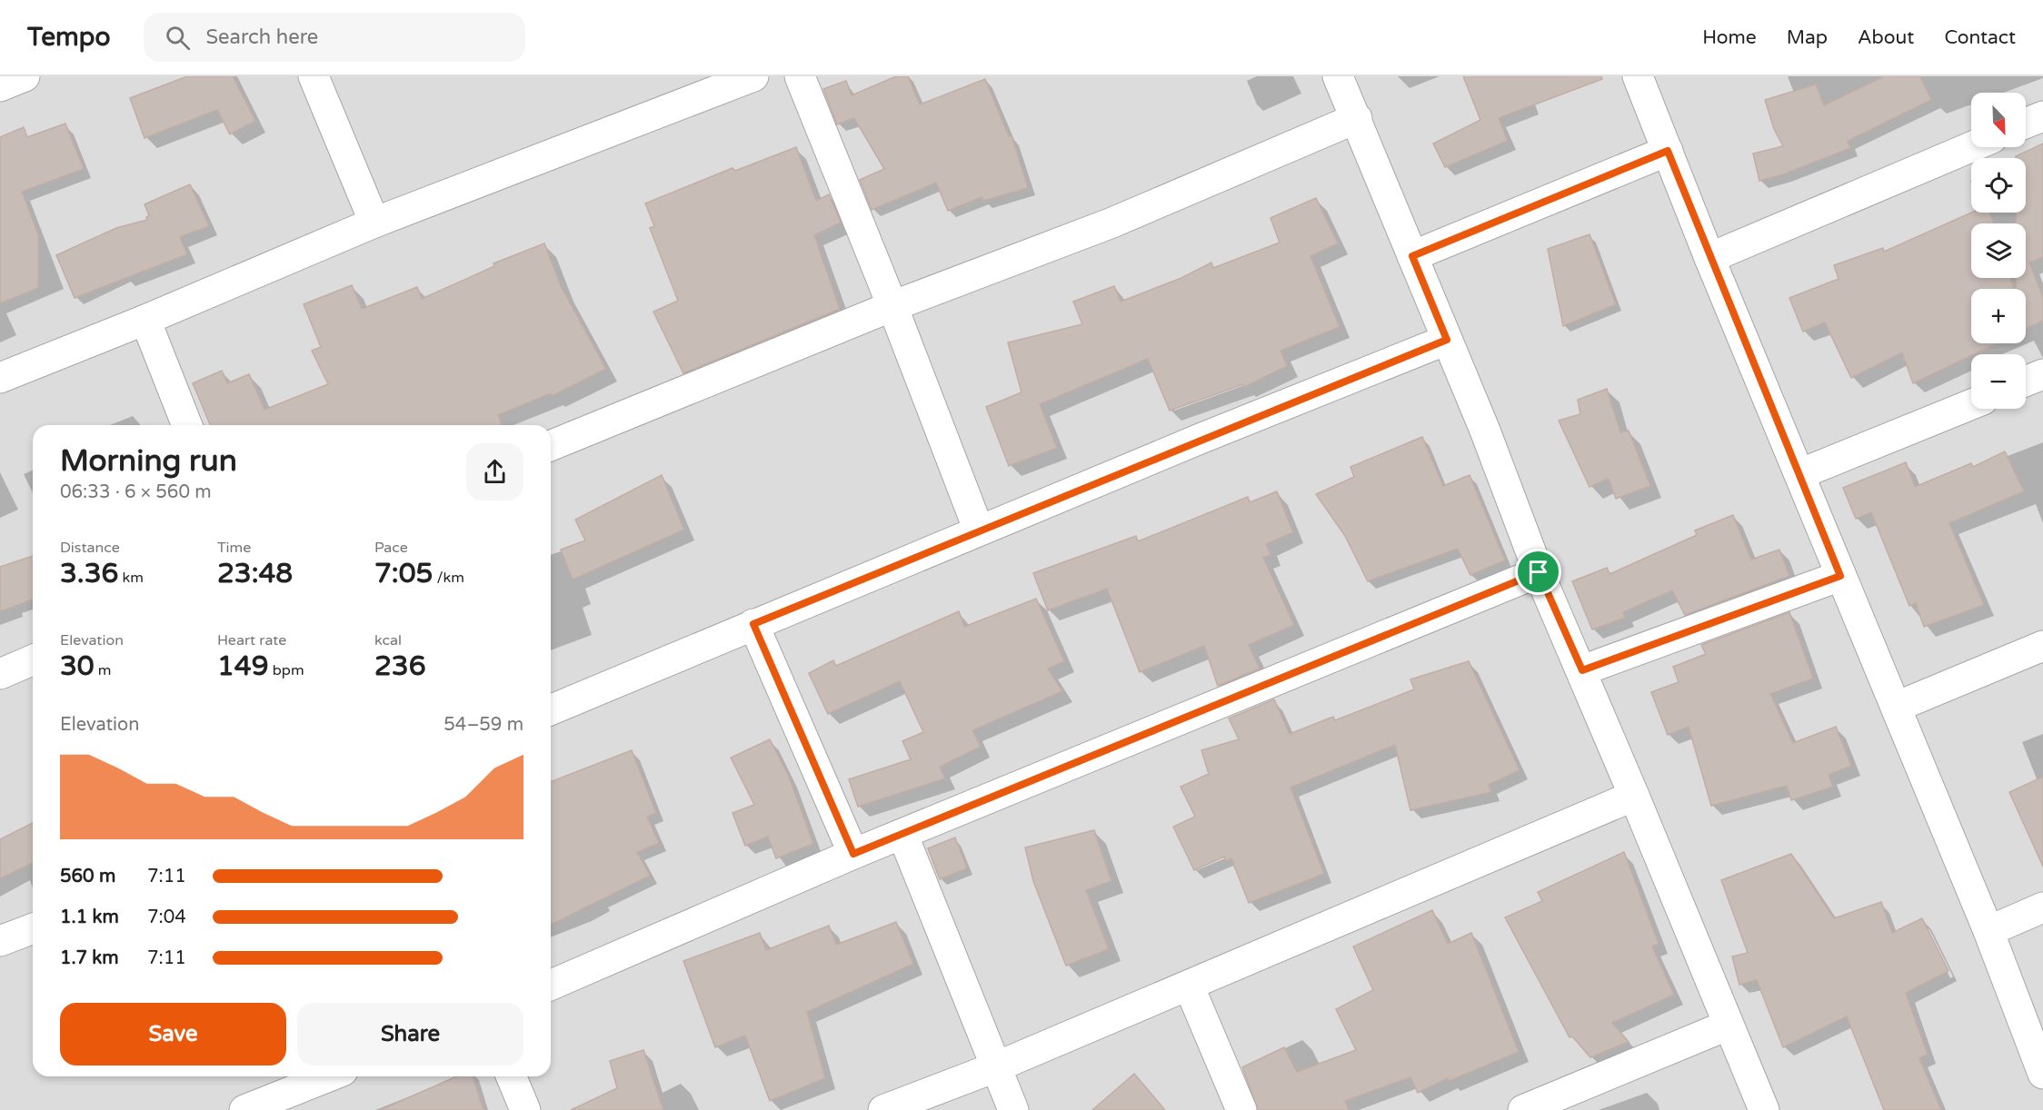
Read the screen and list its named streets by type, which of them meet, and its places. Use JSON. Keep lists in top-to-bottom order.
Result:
{
  "north": "bottom right",
  "page": {
    "header": "Tempo",
    "search": "Search here",
    "nav": [
      "Home",
      "Map",
      "About",
      "Contact"
    ],
    "map_buttons": ["+", "−"],
    "heading": ["Morning run", "06:33 · 6 × 560 m"],
    "stats": [
      ["Distance", "3.36 km"],
      ["Time", "23:48"],
      ["Pace", "7:05 /km"],
      ["Elevation", "30 m"],
      ["Heart rate", "149 bpm"],
      ["kcal", "236"]
    ],
    "chart": ["Elevation", "54–59 m"],
    "list": [
      {
        "name": "560 m",
        "note": "7:11"
      },
      {
        "name": "1.1 km",
        "note": "7:04"
      },
      {
        "name": "1.7 km",
        "note": "7:11"
      }
    ],
    "buttons": ["Save", "Share"]
  }
}
